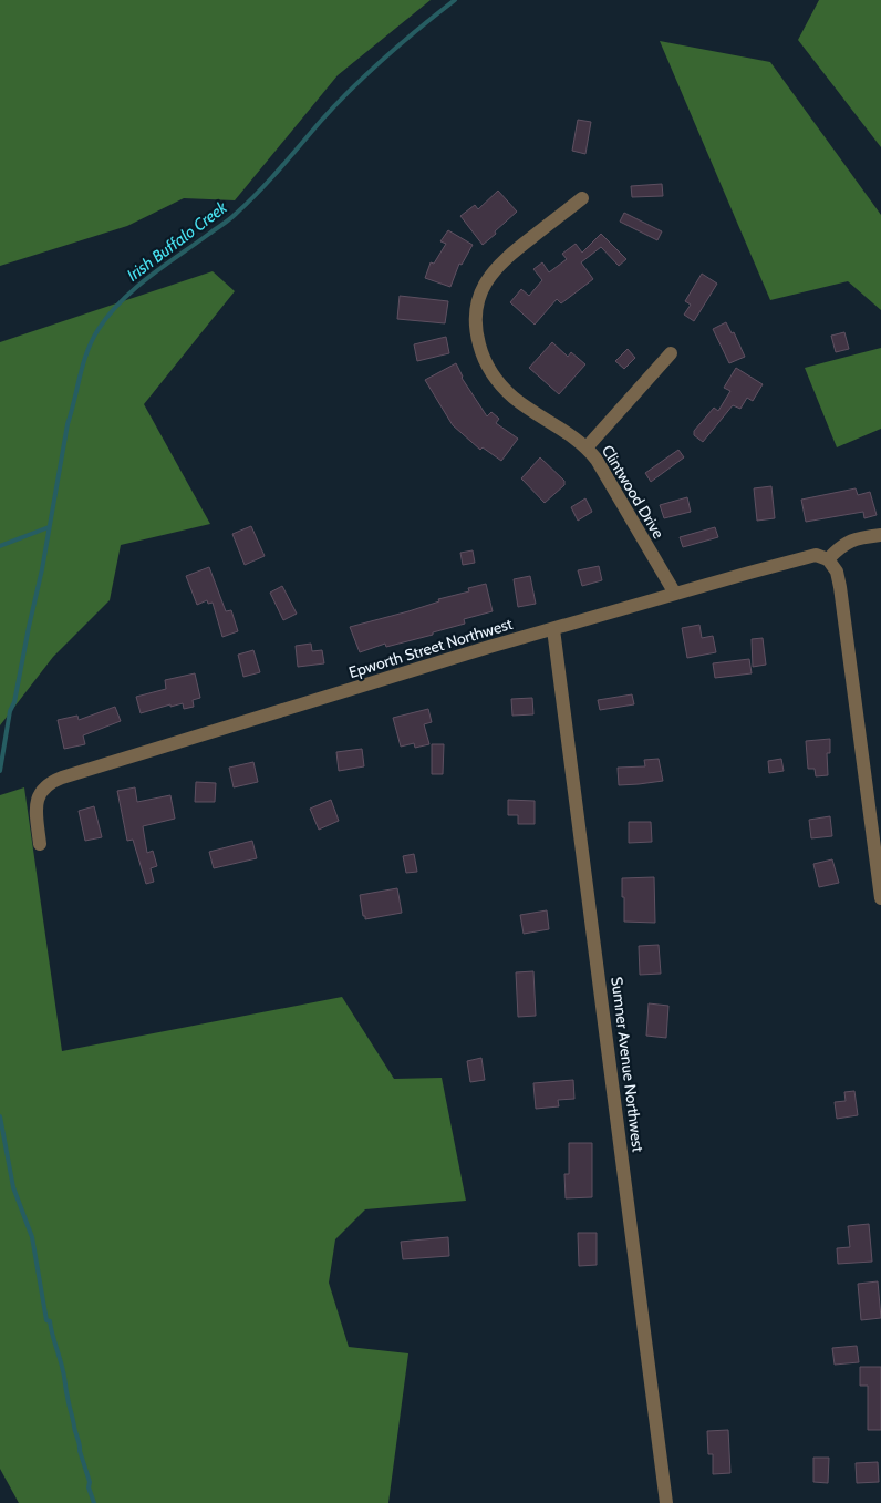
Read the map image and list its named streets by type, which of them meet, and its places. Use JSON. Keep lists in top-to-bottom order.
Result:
{
  "streets": {
    "street": ["Clintwood Drive", "Epworth Street Northwest", "Sumner Avenue Northwest"]
  },
  "crossings": [
    ["Clintwood Drive", "Epworth Street Northwest"],
    ["Epworth Street Northwest", "Sumner Avenue Northwest"]
  ],
  "water": ["Irish Buffalo Creek"]
}
